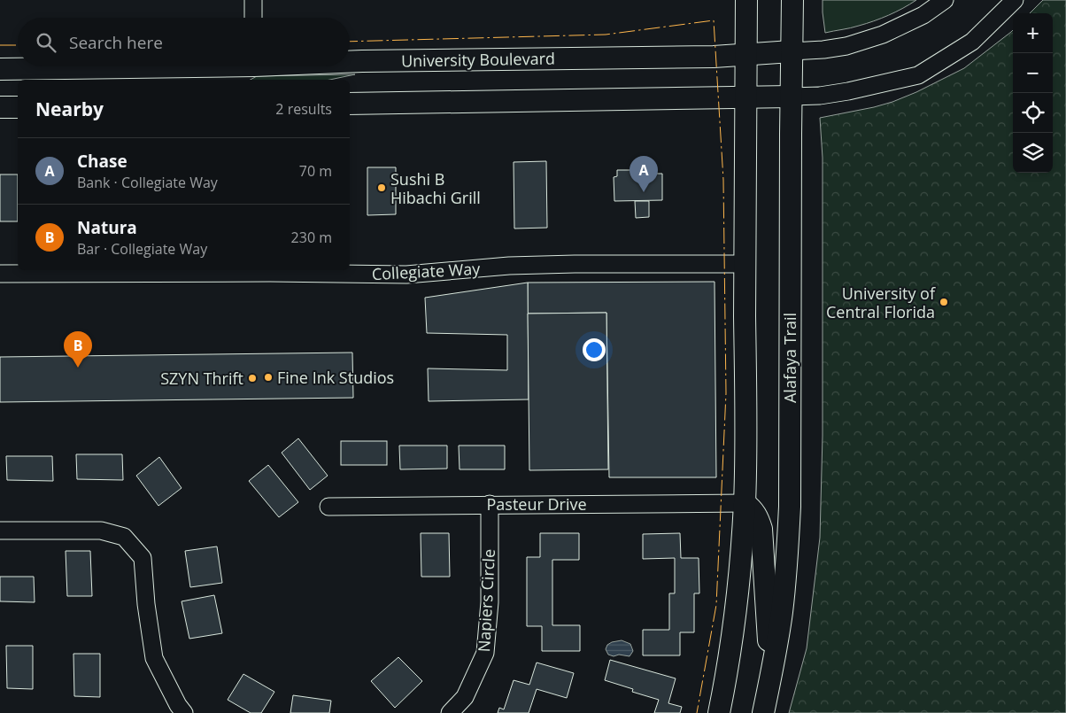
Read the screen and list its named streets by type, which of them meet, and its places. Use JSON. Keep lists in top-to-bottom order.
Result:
{
  "streets": {
    "main road": ["University Boulevard", "Alafaya Trail"],
    "street": ["Collegiate Way", "Pasteur Drive", "Napiers Circle"]
  },
  "crossings": [
    ["University Boulevard", "Alafaya Trail"],
    ["Pasteur Drive", "Napiers Circle"]
  ],
  "places": [
    "Sushi B Hibachi Grill",
    "University of Central Florida",
    "Fine Ink Studios",
    "SZYN Thrift"
  ],
  "page": {
    "map_buttons": ["+", "−"],
    "search": "Search here",
    "heading": ["Nearby", "2 results"],
    "list": [
      {
        "mark": "A",
        "name": "Chase",
        "note": "Bank · Collegiate Way",
        "value": "70 m"
      },
      {
        "mark": "B",
        "name": "Natura",
        "note": "Bar · Collegiate Way",
        "value": "230 m"
      }
    ],
    "pins": ["A", "B"]
  }
}
